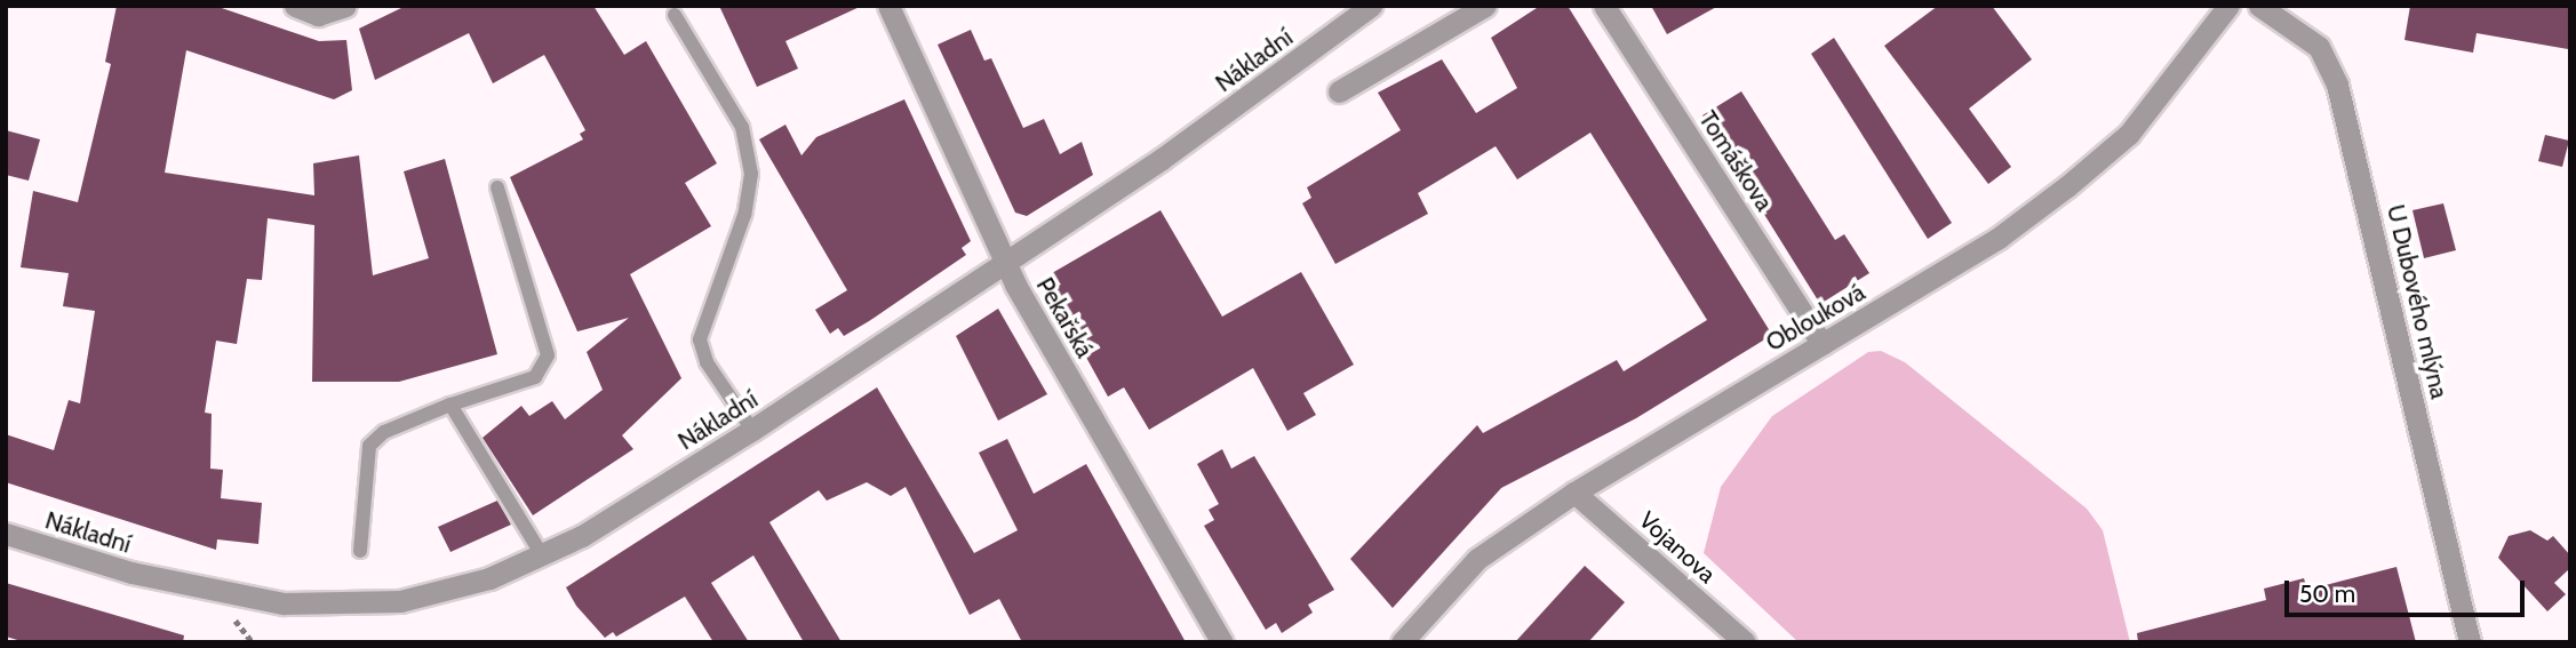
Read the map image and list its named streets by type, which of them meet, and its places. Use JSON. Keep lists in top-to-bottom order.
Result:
{
  "streets": {
    "street": [
      "Nákladní",
      "Tomáškova",
      "U Dubového mlýna",
      "Pekařská",
      "Oblouková",
      "Vojanova"
    ]
  },
  "crossings": [
    ["Nákladní", "Pekařská"],
    ["Tomáškova", "Oblouková"],
    ["Oblouková", "Vojanova"]
  ],
  "scale_bar": "50 m"
}
